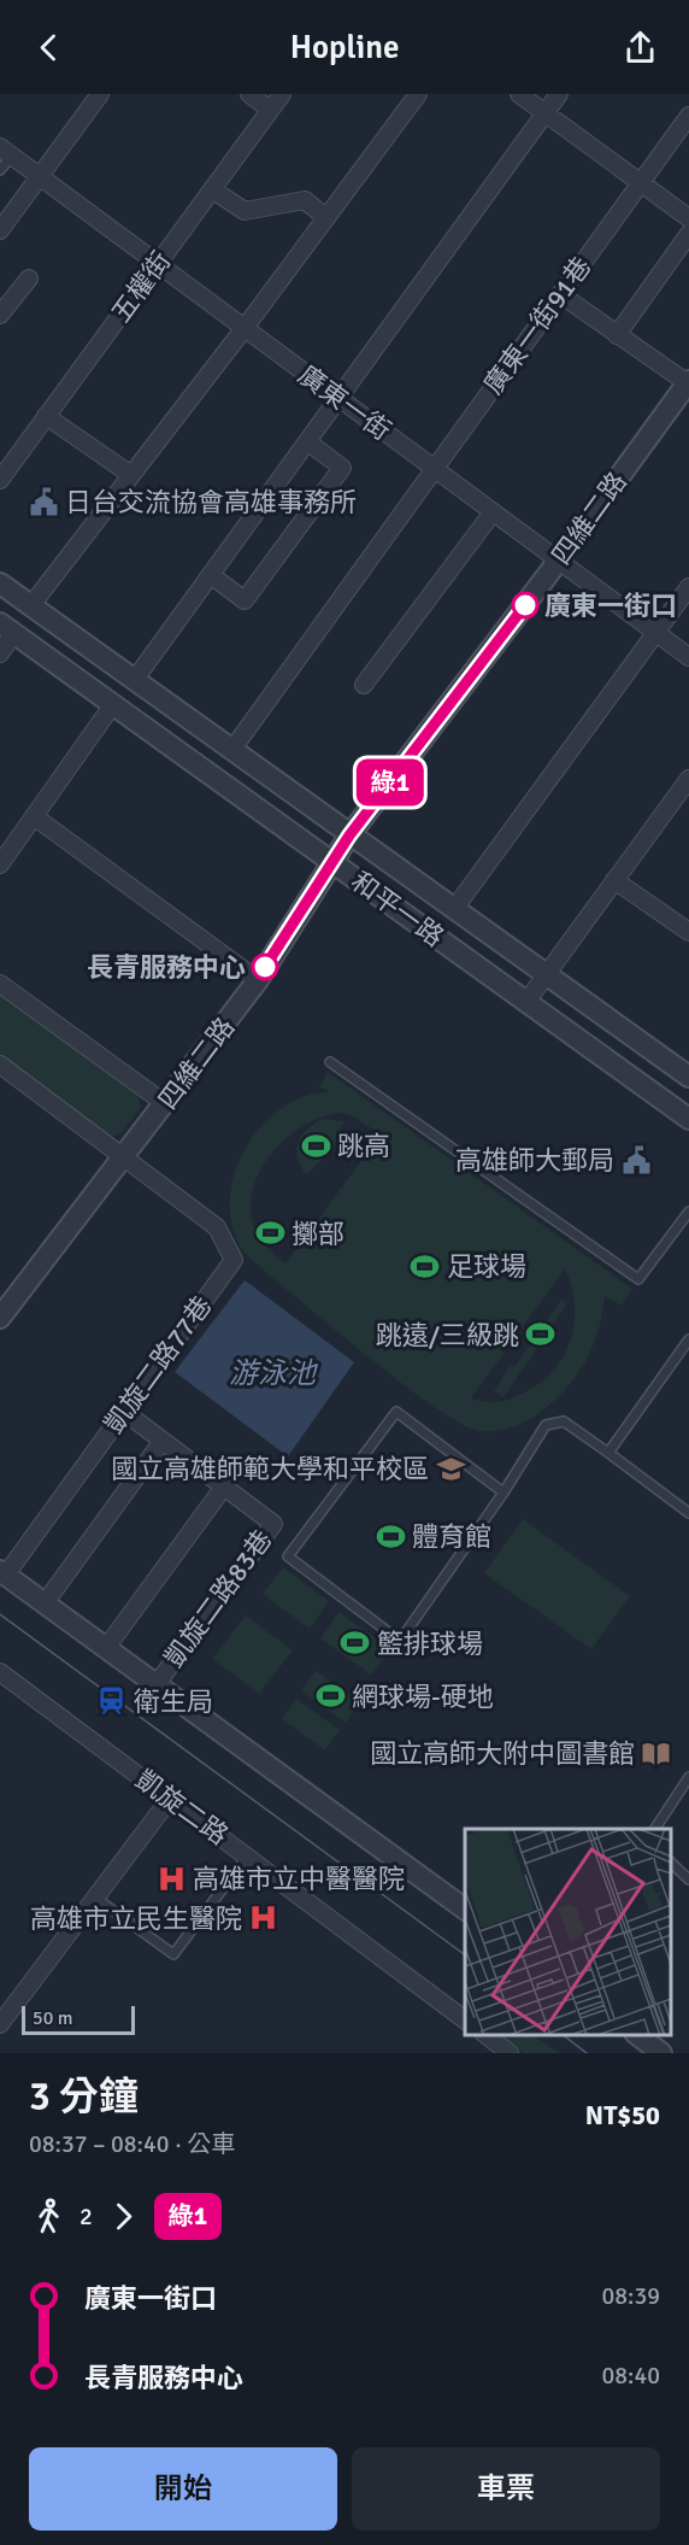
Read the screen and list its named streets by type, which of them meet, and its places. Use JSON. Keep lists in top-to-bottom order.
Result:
{
  "streets": {
    "street": [
      "五權街",
      "廣東一街91巷",
      "廣東一街",
      "四維二路",
      "和平一路",
      "凱旋二路77巷",
      "凱旋二路83巷",
      "凱旋二路"
    ]
  },
  "crossings": [
    ["五權街", "廣東一街"],
    ["廣東一街91巷", "廣東一街"],
    ["廣東一街91巷", "和平一路"],
    ["廣東一街", "四維二路"],
    ["四維二路", "和平一路"],
    ["四維二路", "凱旋二路77巷"],
    ["凱旋二路77巷", "凱旋二路83巷"]
  ],
  "water": ["游泳池"],
  "places": {
    "public building": ["日台交流協會高雄事務所", "高雄師大郵局"],
    "other": ["廣東一街口", "長青服務中心"],
    "sports": [
      "跳高",
      "擲部",
      "足球場",
      "跳遠/三級跳",
      "體育館",
      "籃排球場",
      "網球場-硬地"
    ],
    "school or university": ["國立高雄師範大學和平校區"],
    "station": ["衛生局"],
    "library": ["國立高師大附中圖書館"],
    "hospital": ["高雄市立中醫醫院", "高雄市立民生醫院"]
  },
  "lines": ["bus line 綠1"],
  "scale_bar": "50 m",
  "page": {
    "header": "Hopline",
    "on_map": "綠1",
    "scale": "50 m",
    "heading": ["3 分鐘", "08:37 – 08:40 · 公車", "NT$50"],
    "legs": ["2", "綠1"],
    "list": [
      {
        "name": "廣東一街口",
        "value": "08:39"
      },
      {
        "name": "長青服務中心",
        "value": "08:40"
      }
    ],
    "buttons": ["開始", "車票"]
  }
}
